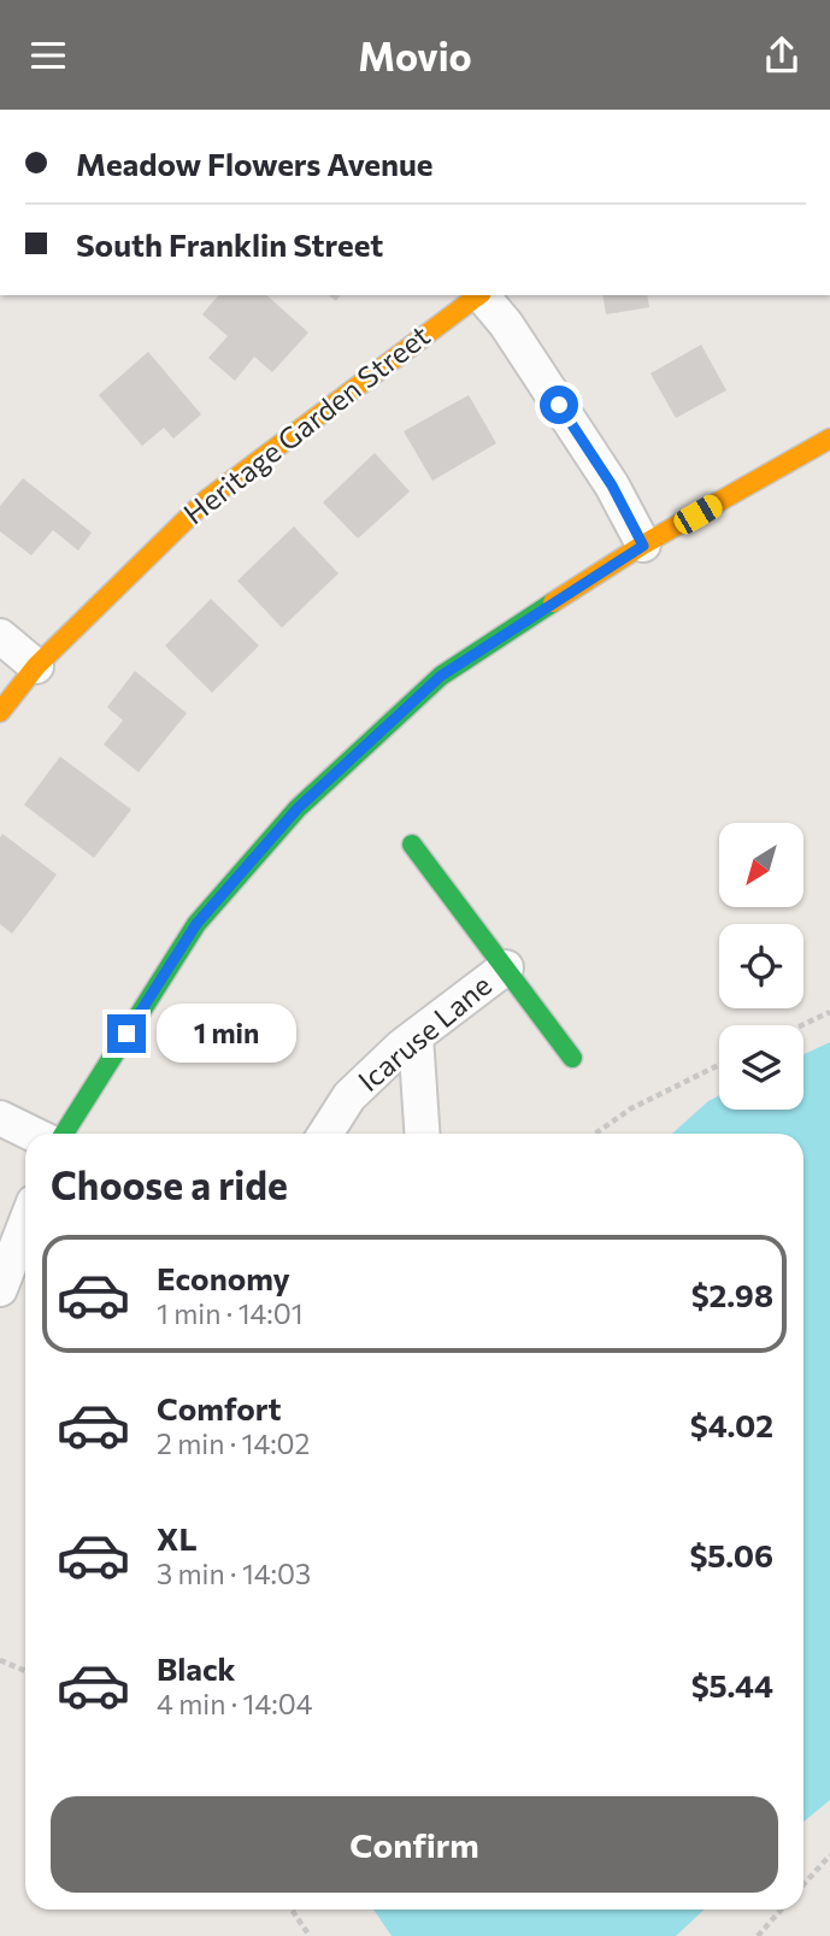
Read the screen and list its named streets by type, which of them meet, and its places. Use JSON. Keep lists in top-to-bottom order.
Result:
{
  "streets": {
    "street": ["Heritage Garden Street", "Icaruse Lane"]
  },
  "north": "bottom left",
  "page": {
    "header": "Movio",
    "banner": ["Meadow Flowers Avenue", "South Franklin Street"],
    "bubble": "1 min",
    "heading": "Choose a ride",
    "list": [
      {
        "name": "Economy",
        "note": "1 min · 14:01",
        "value": "$2.98"
      },
      {
        "name": "Comfort",
        "note": "2 min · 14:02",
        "value": "$4.02"
      },
      {
        "name": "XL",
        "note": "3 min · 14:03",
        "value": "$5.06"
      },
      {
        "name": "Black",
        "note": "4 min · 14:04",
        "value": "$5.44"
      }
    ],
    "buttons": "Confirm"
  }
}
